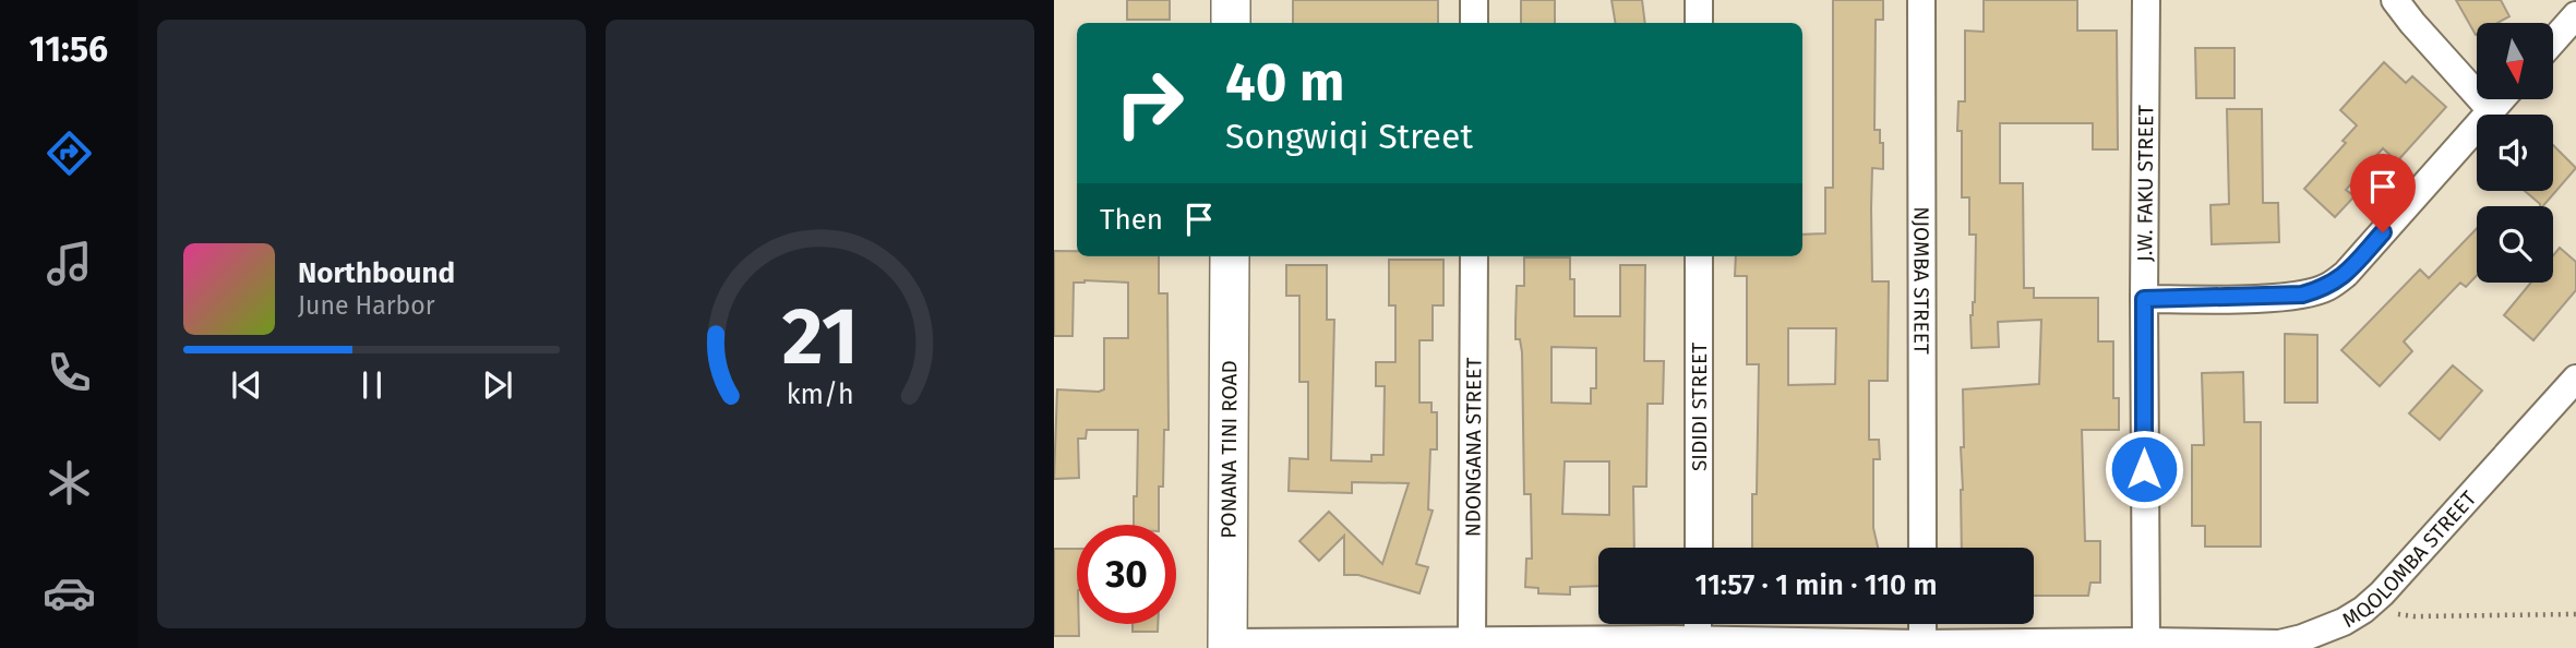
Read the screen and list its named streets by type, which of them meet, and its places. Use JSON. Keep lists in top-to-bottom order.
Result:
{
  "streets": {
    "street": [
      "J.W. FAKU STREET",
      "NJOMBA STREET",
      "SIDIDI STREET",
      "NDONGANA STREET",
      "PONANA TINI ROAD",
      "MQOLOMBA STREET"
    ]
  },
  "crossings": [
    ["J.W. FAKU STREET", "MQOLOMBA STREET"],
    ["NDONGANA STREET", "MQOLOMBA STREET"],
    ["PONANA TINI ROAD", "MQOLOMBA STREET"]
  ],
  "north": "bottom",
  "page": {
    "tabs": "11:56",
    "turn": ["40 m", "Songwiqi Street"],
    "then": "Then",
    "song": ["Northbound", "June Harbor"],
    "limit": "30",
    "trip": "11:57 · 1 min · 110 m",
    "gauge": ["21", "km/h"]
  }
}
